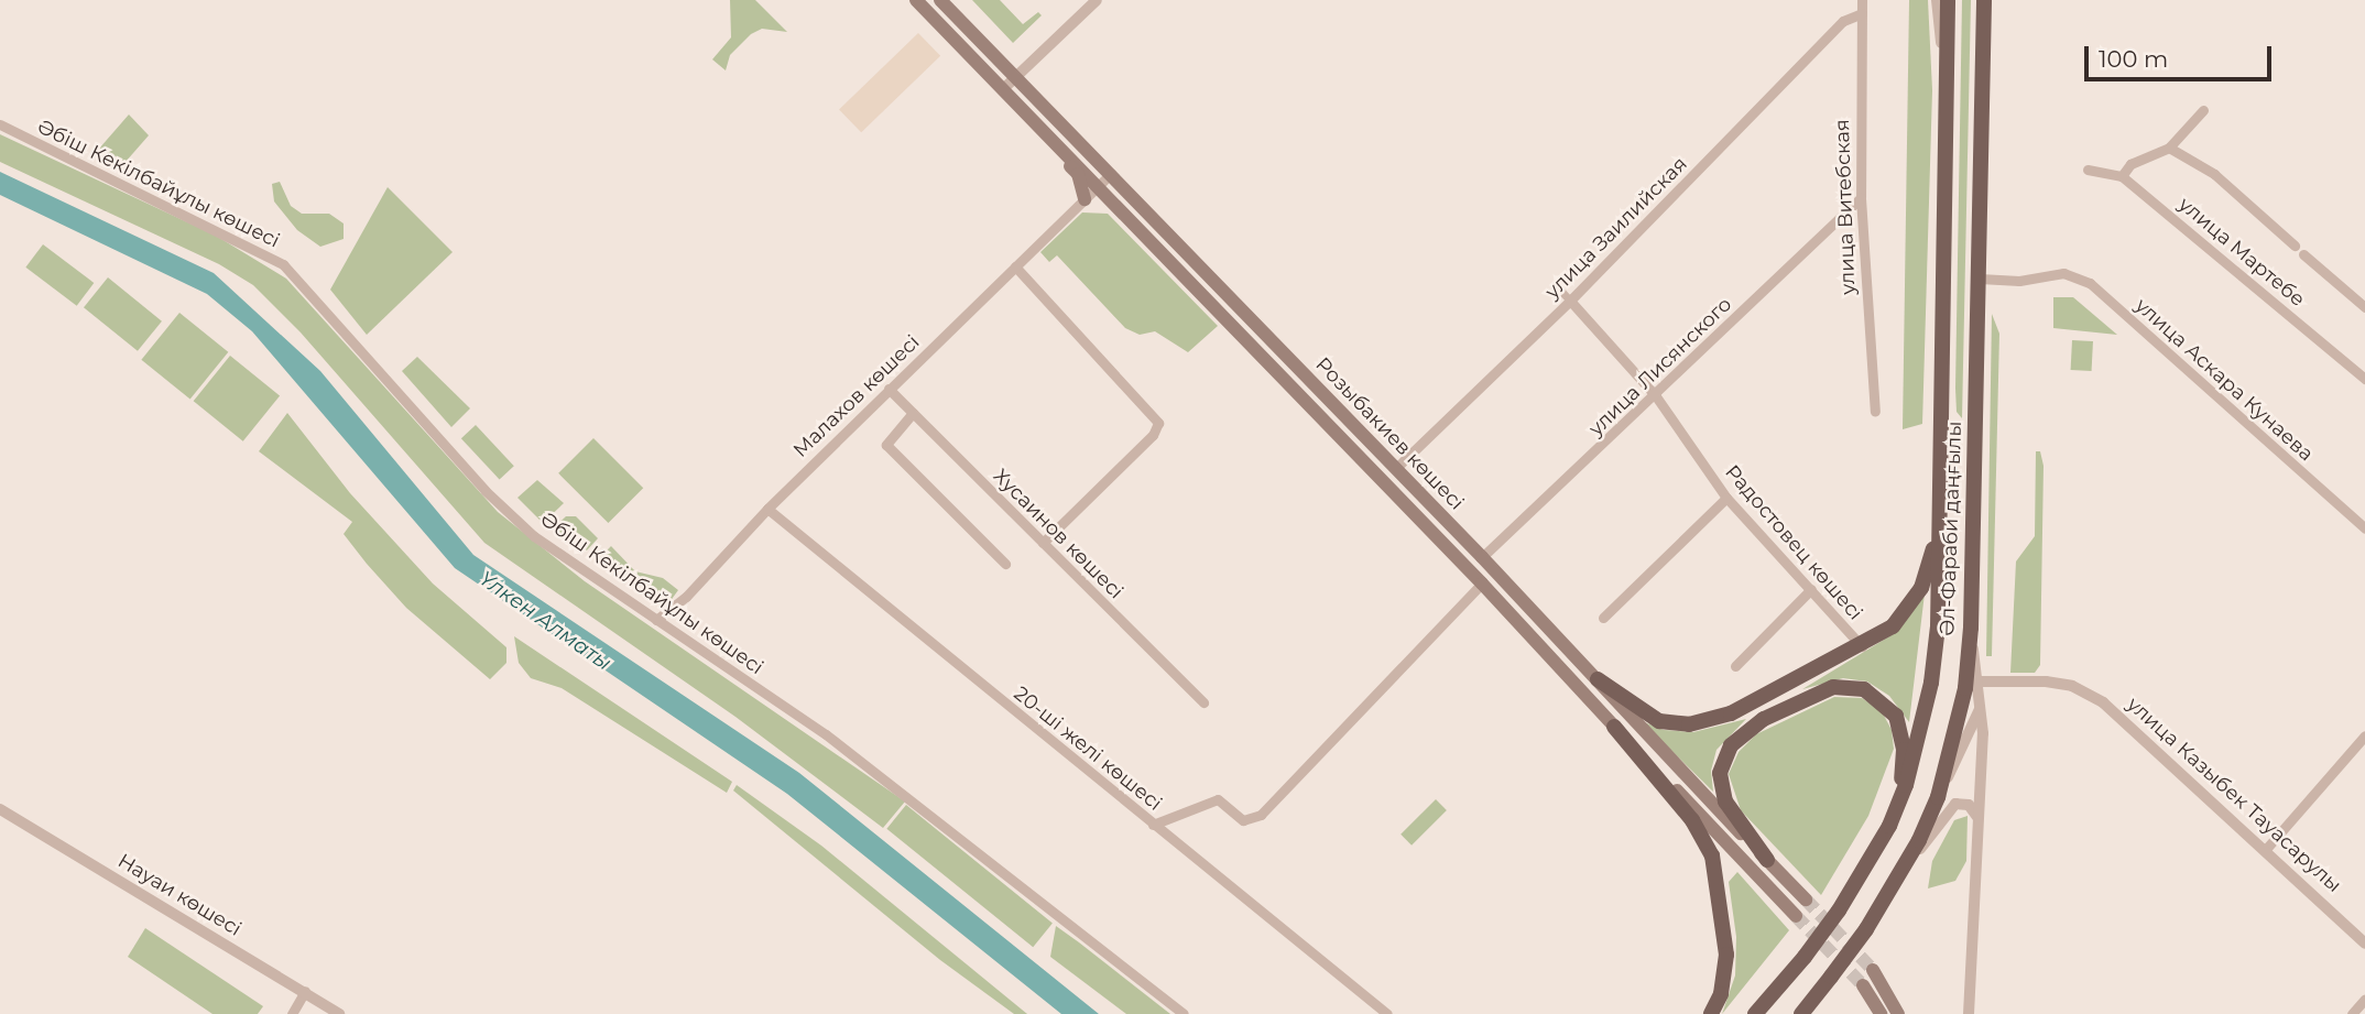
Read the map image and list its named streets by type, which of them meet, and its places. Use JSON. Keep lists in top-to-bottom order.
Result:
{
  "streets": {
    "main road": ["Розыбакиев көшесі", "Әл-Фараби даңғылы"],
    "street": [
      "Әбіш Кекілбайұлы көшесі",
      "улица Витебская",
      "улица Заилийская",
      "улица Мартебе",
      "улица Лисянского",
      "улица Аскара Кунаева",
      "Малахов көшесі",
      "Хусаинов көшесі",
      "Радостовец көшесі",
      "20-ші желі көшесі",
      "улица Казыбек Тауасарулы",
      "Науаи көшесі"
    ]
  },
  "crossings": [
    ["Әбіш Кекілбайұлы көшесі", "Малахов көшесі"],
    ["улица Витебская", "улица Заилийская"],
    ["улица Витебская", "улица Лисянского"],
    ["улица Заилийская", "Розыбакиев көшесі"],
    ["улица Заилийская", "Радостовец көшесі"],
    ["улица Лисянского", "Розыбакиев көшесі"],
    ["улица Лисянского", "Радостовец көшесі"],
    ["улица Аскара Кунаева", "Әл-Фараби даңғылы"],
    ["Малахов көшесі", "Розыбакиев көшесі"],
    ["Малахов көшесі", "Хусаинов көшесі"],
    ["Малахов көшесі", "20-ші желі көшесі"]
  ],
  "water": ["Үлкен Алматы"],
  "scale_bar": "100 m"
}
